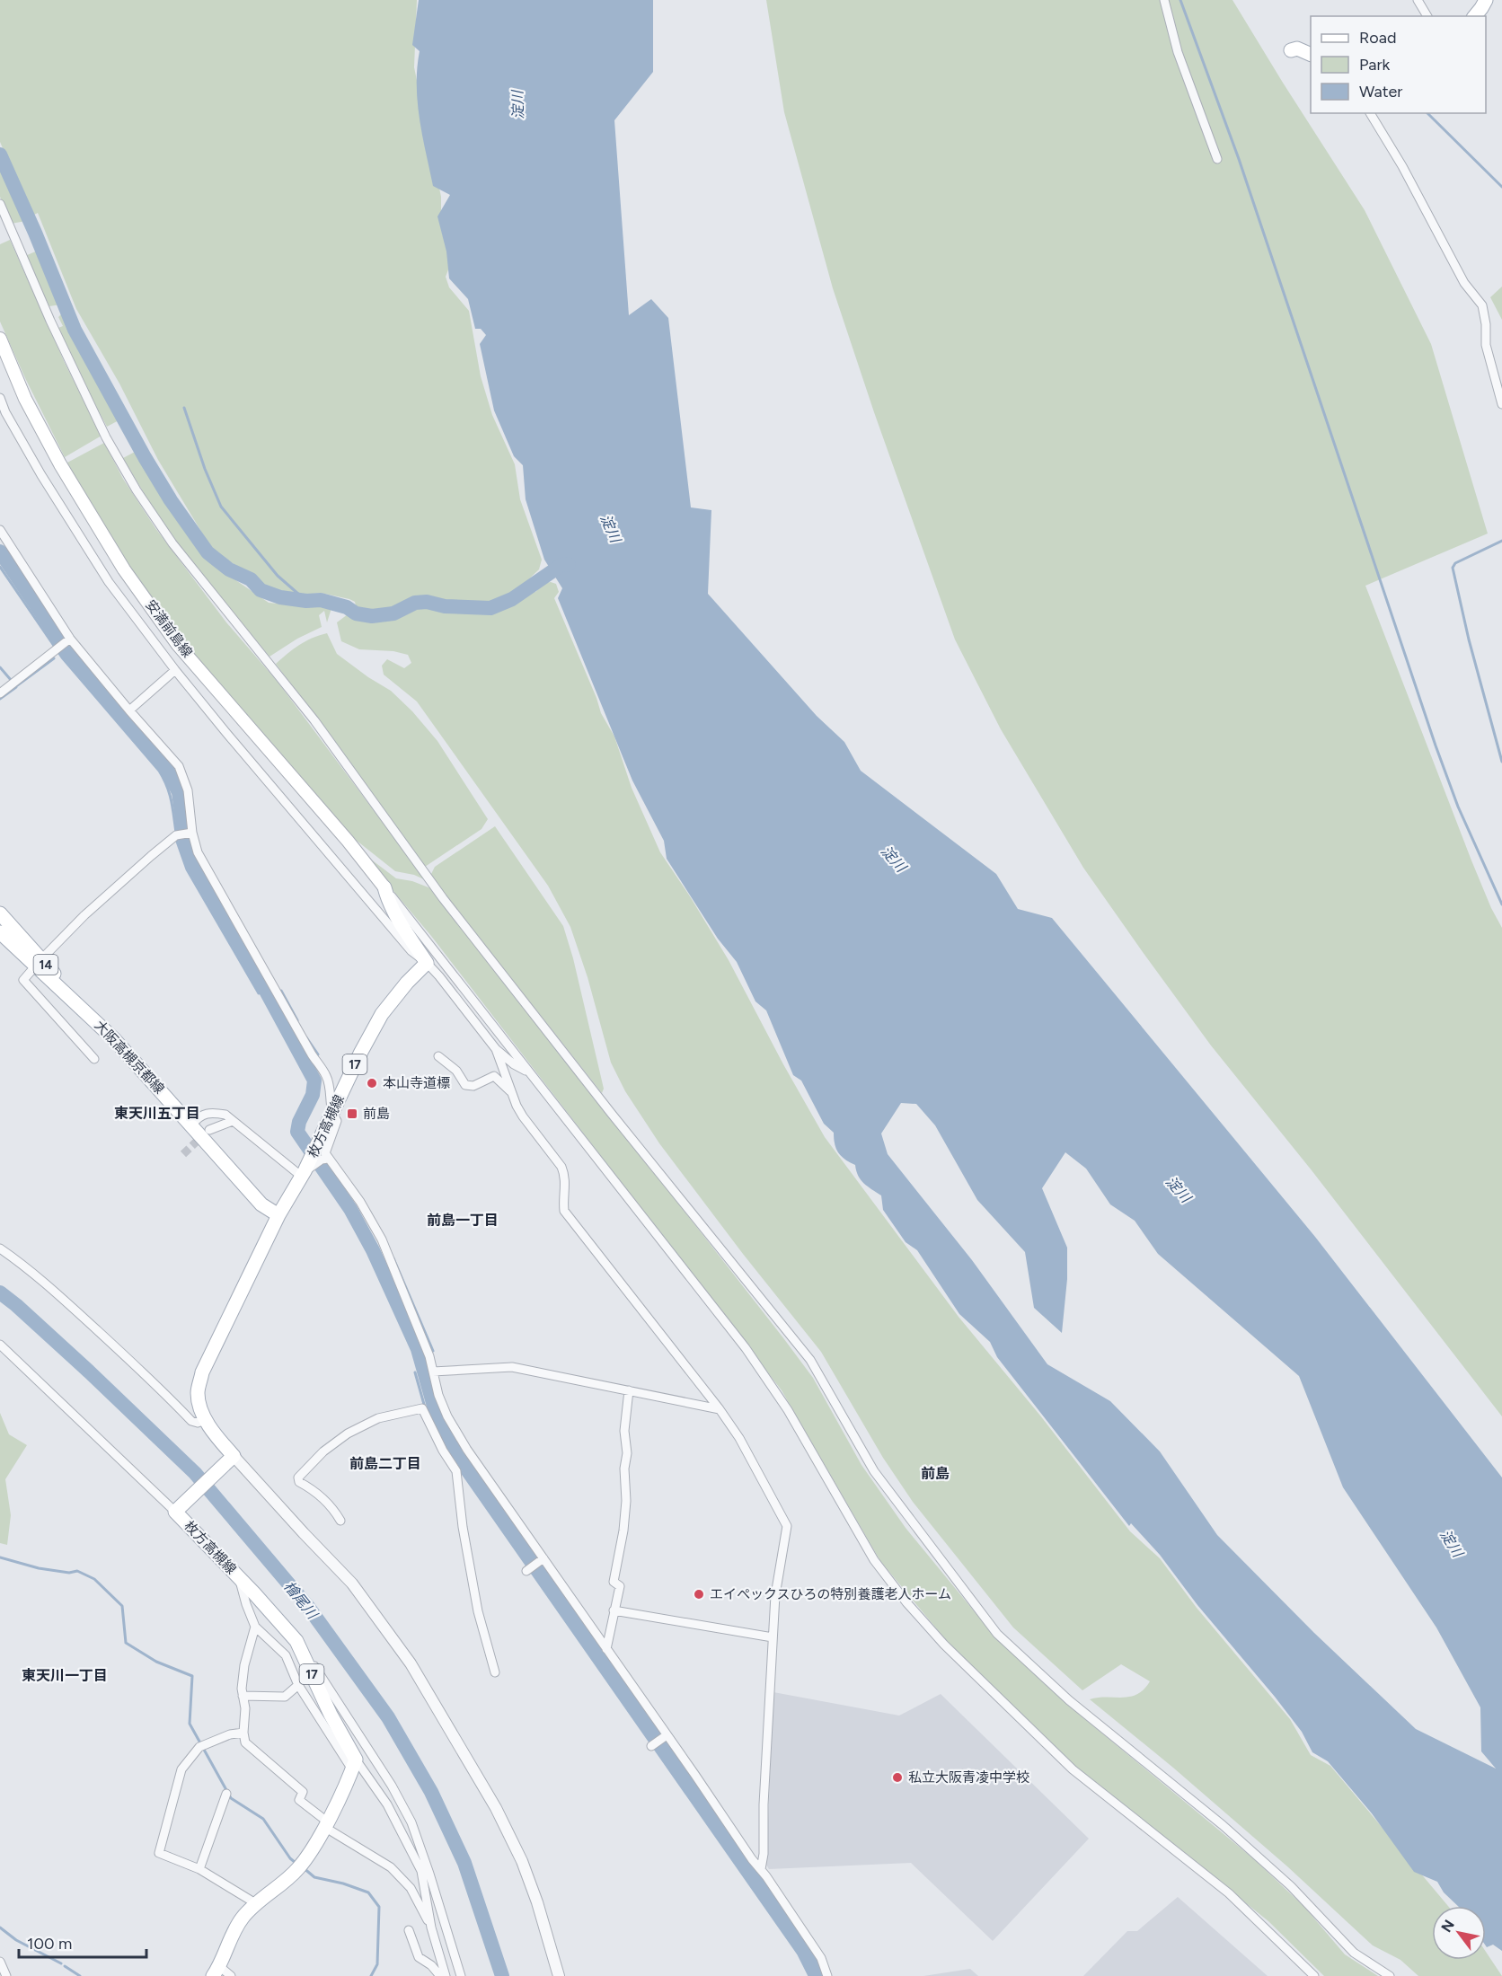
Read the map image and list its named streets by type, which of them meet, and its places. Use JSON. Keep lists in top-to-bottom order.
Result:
{
  "streets": {
    "main road": [
      "安満前島線",
      "14",
      "大阪高槻京都線",
      "17",
      "枚方高槻線"
    ]
  },
  "crossings": [
    ["大阪高槻京都線", "枚方高槻線"]
  ],
  "districts": [
    "東天川五丁目",
    "前島一丁目",
    "前島二丁目",
    "前島",
    "東天川一丁目"
  ],
  "water": ["淀川", "檜尾川"],
  "places": {
    "other": ["本山寺道標", "エイぺックスひろの特別養護老人ホーム", "私立大阪青凌中学校"],
    "transit": ["前島"]
  },
  "legend": ["Road", "Park", "Water"],
  "scale_bar": "100 m",
  "north": "top left"
}
